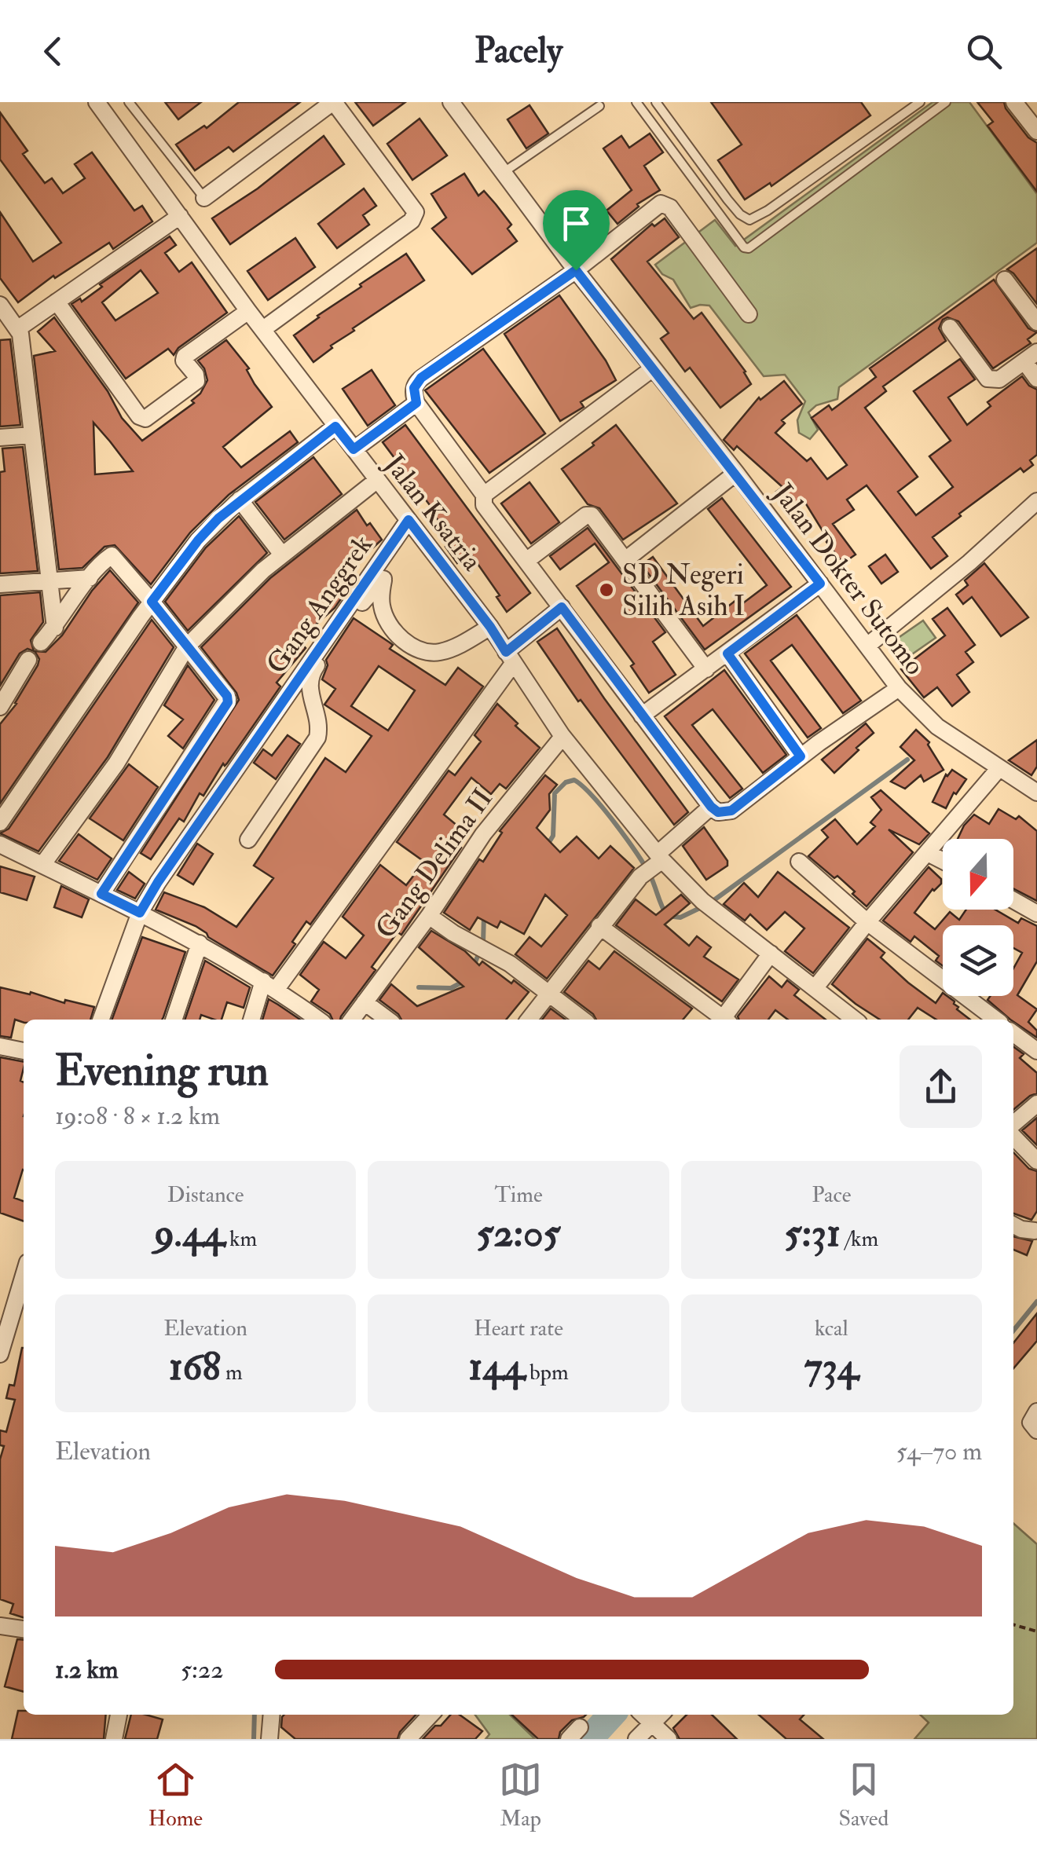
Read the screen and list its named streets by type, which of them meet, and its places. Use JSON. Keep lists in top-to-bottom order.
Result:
{
  "streets": {
    "street": [
      "Jalan Ksatria",
      "Jalan Dokter Sutomo",
      "Gang Anggrek",
      "Gang Delima II"
    ]
  },
  "crossings": [
    ["Jalan Ksatria", "Gang Anggrek"],
    ["Jalan Ksatria", "Gang Delima II"]
  ],
  "places": ["SD Negeri Silih Asih I"],
  "north": "bottom",
  "page": {
    "header": "Pacely",
    "heading": ["Evening run", "19:08 · 8 × 1.2 km"],
    "stats": [
      ["Distance", "9.44 km"],
      ["Time", "52:05"],
      ["Pace", "5:31 /km"],
      ["Elevation", "168 m"],
      ["Heart rate", "144 bpm"],
      ["kcal", "734"]
    ],
    "chart": ["Elevation", "54–70 m"],
    "list": [
      {
        "name": "1.2 km",
        "note": "5:22"
      }
    ],
    "tabs": ["Home", "Map", "Saved"]
  }
}
